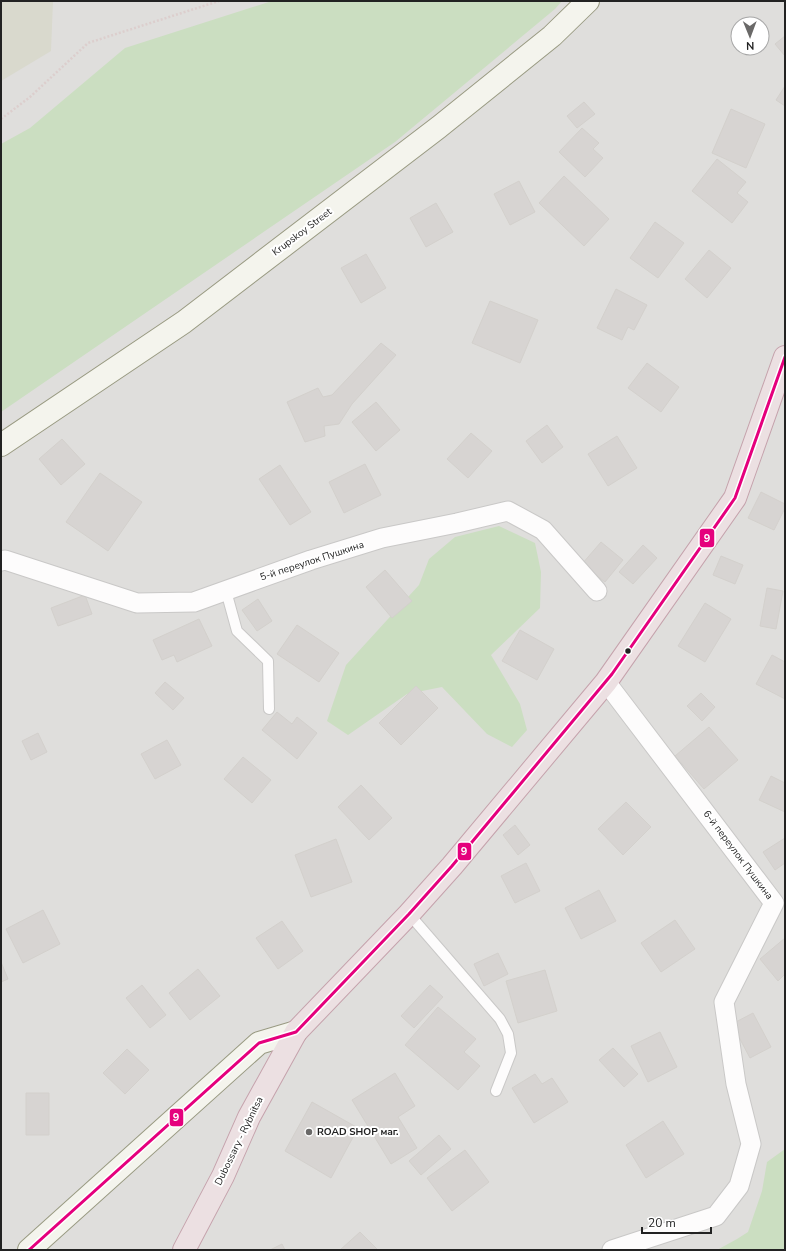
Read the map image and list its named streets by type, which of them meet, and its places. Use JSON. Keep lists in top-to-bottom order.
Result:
{
  "streets": {
    "highway": ["Dubossary - Rybnitsa"],
    "street": ["Krupskoy Street", "5-й переулок Пушкина", "6-й переулок Пушкина"]
  },
  "crossings": [
    ["6-й переулок Пушкина", "Dubossary - Rybnitsa"]
  ],
  "places": ["ROAD SHOP маг."],
  "lines": ["transit line 9"],
  "scale_bar": "20 m",
  "north": "bottom"
}
